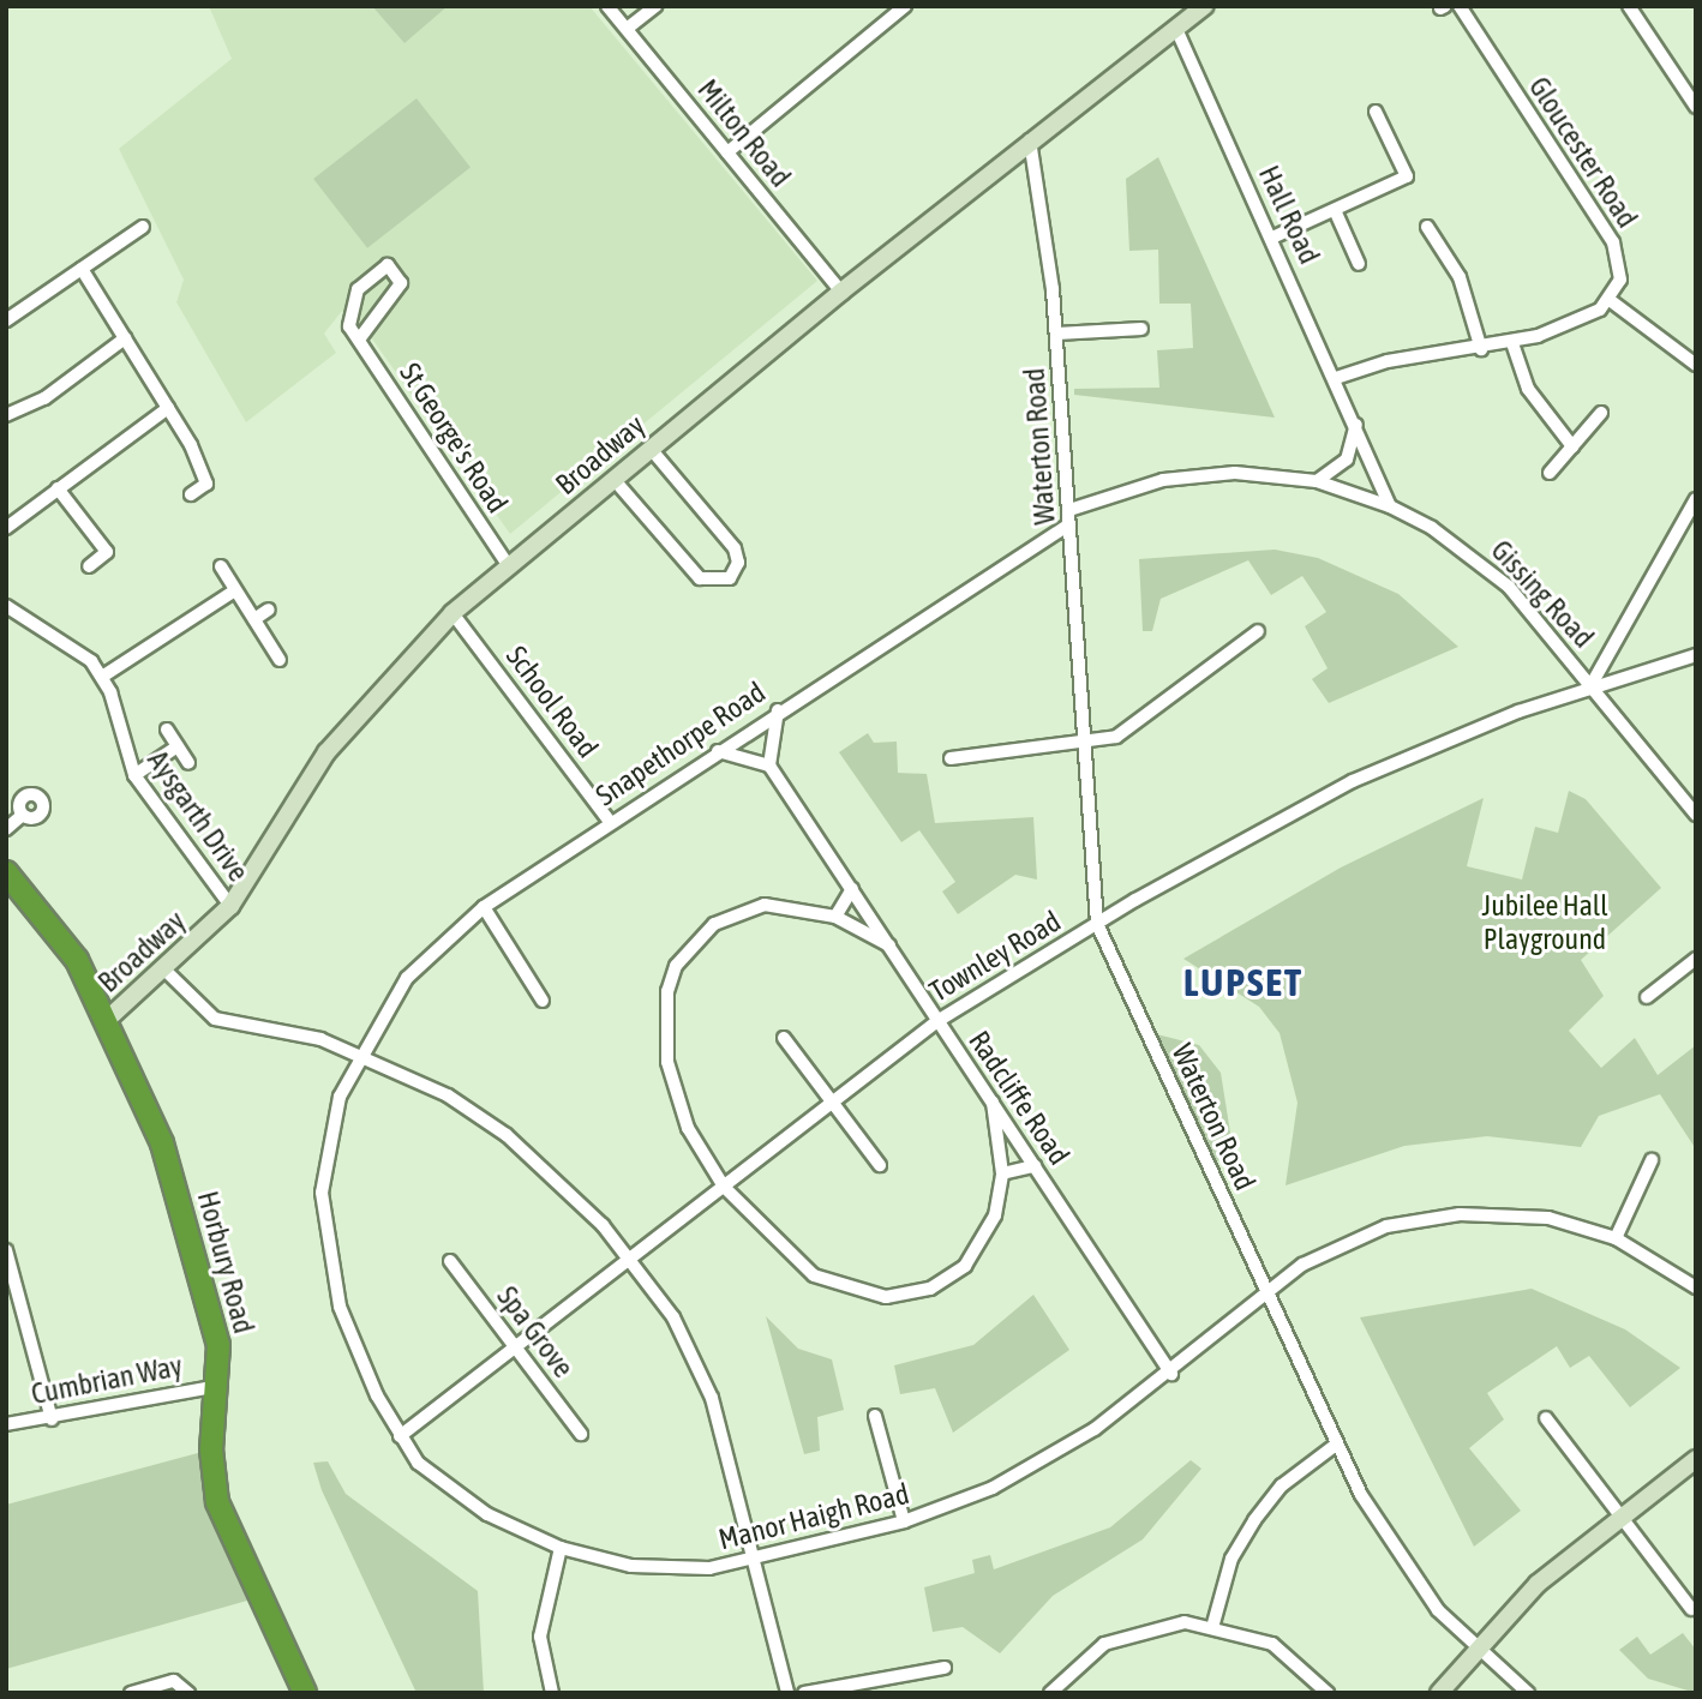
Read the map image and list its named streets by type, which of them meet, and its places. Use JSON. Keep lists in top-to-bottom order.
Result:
{
  "streets": {
    "highway": ["Horbury Road"],
    "street": [
      "Milton Road",
      "Gloucester Road",
      "Hall Road",
      "St George's Road",
      "Waterton Road",
      "Broadway",
      "Gissing Road",
      "School Road",
      "Snapethorpe Road",
      "Aysgarth Drive",
      "Townley Road",
      "Radcliffe Road",
      "Spa Grove",
      "Cumbrian Way",
      "Manor Haigh Road"
    ]
  },
  "crossings": [
    ["Milton Road", "Broadway"],
    ["Hall Road", "Broadway"],
    ["Hall Road", "Gissing Road"],
    ["St George's Road", "Broadway"],
    ["Waterton Road", "Broadway"],
    ["Waterton Road", "Gissing Road"],
    ["Waterton Road", "Snapethorpe Road"],
    ["Waterton Road", "Townley Road"],
    ["Waterton Road", "Manor Haigh Road"],
    ["Broadway", "School Road"],
    ["Broadway", "Aysgarth Drive"],
    ["Broadway", "Horbury Road"],
    ["Gissing Road", "Townley Road"],
    ["School Road", "Snapethorpe Road"],
    ["Snapethorpe Road", "Manor Haigh Road"],
    ["Townley Road", "Radcliffe Road"],
    ["Townley Road", "Spa Grove"],
    ["Townley Road", "Manor Haigh Road"],
    ["Radcliffe Road", "Manor Haigh Road"],
    ["Horbury Road", "Cumbrian Way"]
  ],
  "districts": ["LUPSET"],
  "parks": ["Jubilee Hall Playground"]
}
